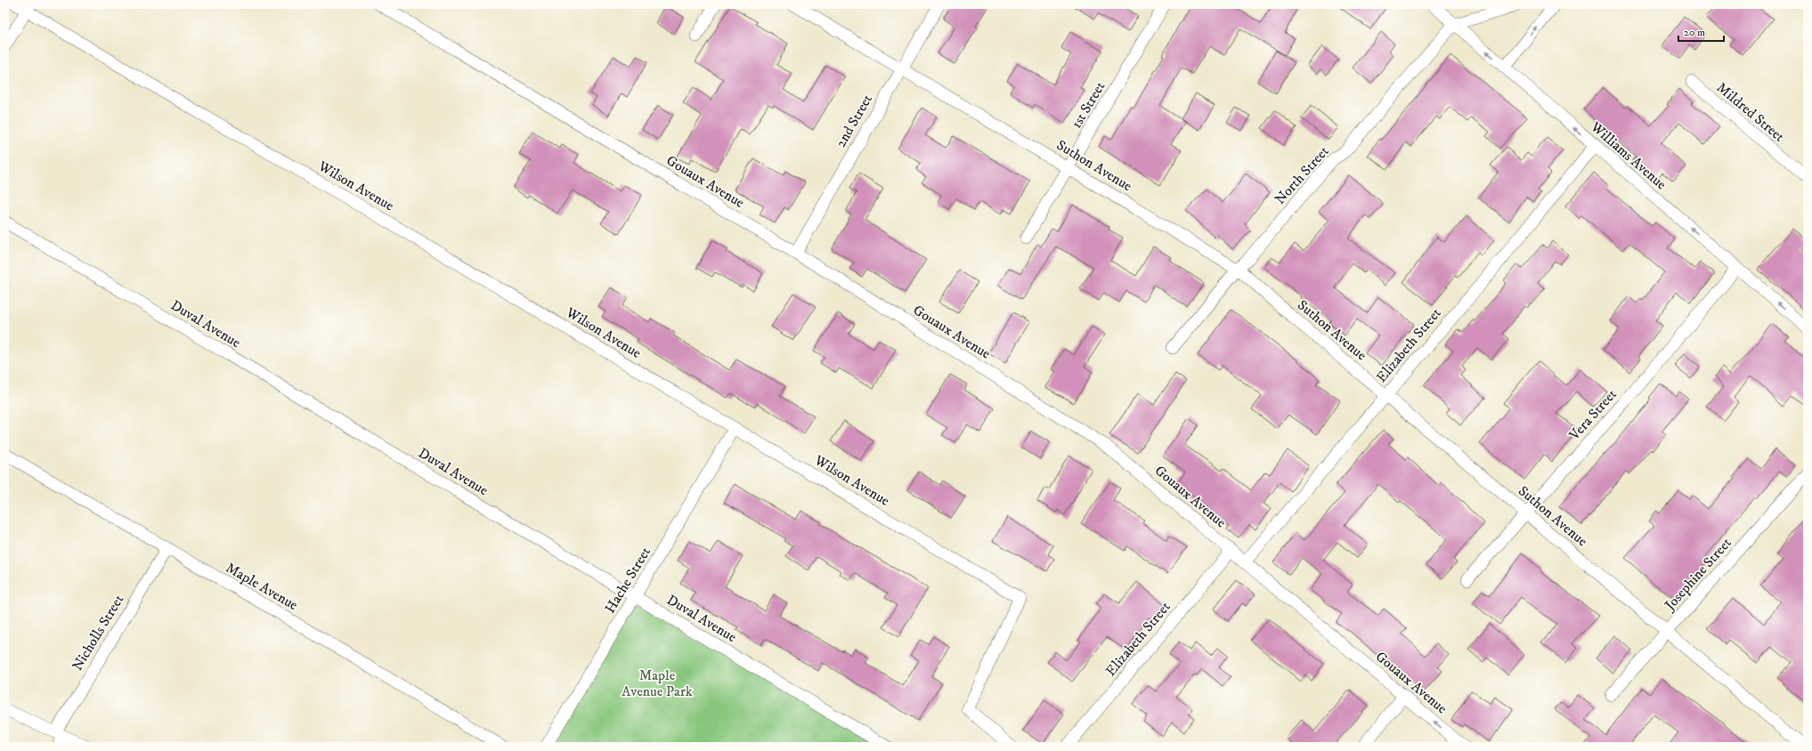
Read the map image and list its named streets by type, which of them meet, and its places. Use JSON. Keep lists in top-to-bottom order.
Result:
{
  "streets": {
    "street": [
      "1st Street",
      "Mildred Street",
      "2nd Street",
      "Williams Avenue",
      "Suthon Avenue",
      "North Street",
      "Gouaux Avenue",
      "Wilson Avenue",
      "Duval Avenue",
      "Elizabeth Street",
      "Vera Street",
      "Josephine Street",
      "Hache Street",
      "Maple Avenue",
      "Nicholls Street"
    ]
  },
  "crossings": [
    ["1st Street", "Suthon Avenue"],
    ["2nd Street", "Suthon Avenue"],
    ["2nd Street", "Gouaux Avenue"],
    ["Williams Avenue", "North Street"],
    ["Williams Avenue", "Elizabeth Street"],
    ["Williams Avenue", "Vera Street"],
    ["Suthon Avenue", "North Street"],
    ["Suthon Avenue", "Elizabeth Street"],
    ["Suthon Avenue", "Vera Street"],
    ["Suthon Avenue", "Josephine Street"],
    ["Gouaux Avenue", "Elizabeth Street"],
    ["Wilson Avenue", "Hache Street"],
    ["Duval Avenue", "Hache Street"],
    ["Maple Avenue", "Nicholls Street"]
  ],
  "one_way": ["Williams Avenue"],
  "parks": ["Maple Avenue Park"],
  "scale_bar": "20 m"
}
